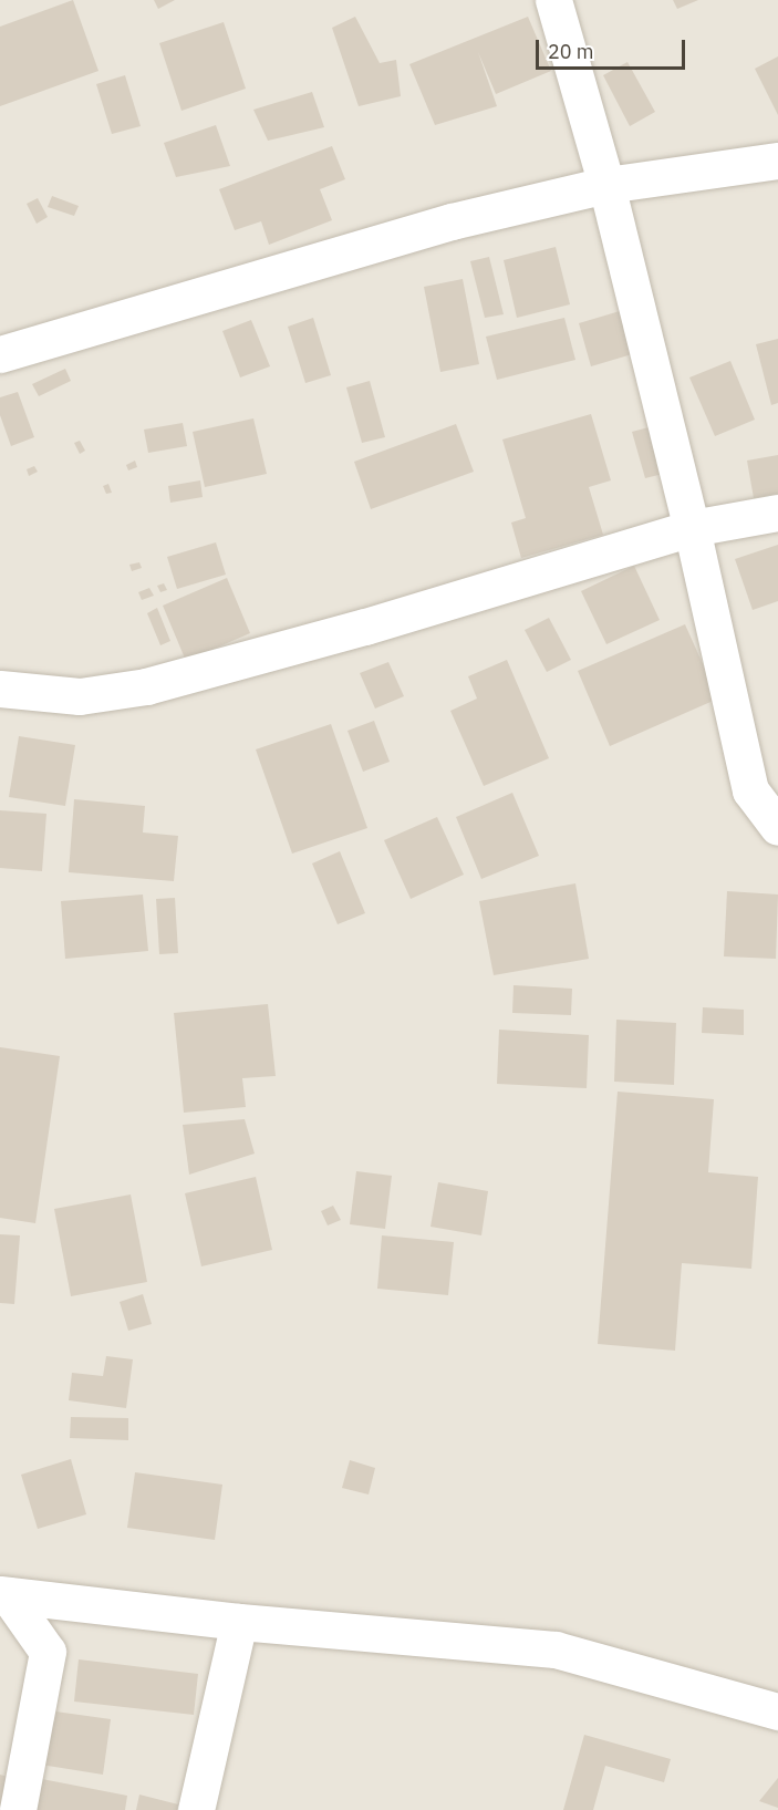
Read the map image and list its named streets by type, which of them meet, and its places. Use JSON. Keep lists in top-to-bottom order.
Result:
{
  "scale_bar": "20 m"
}
